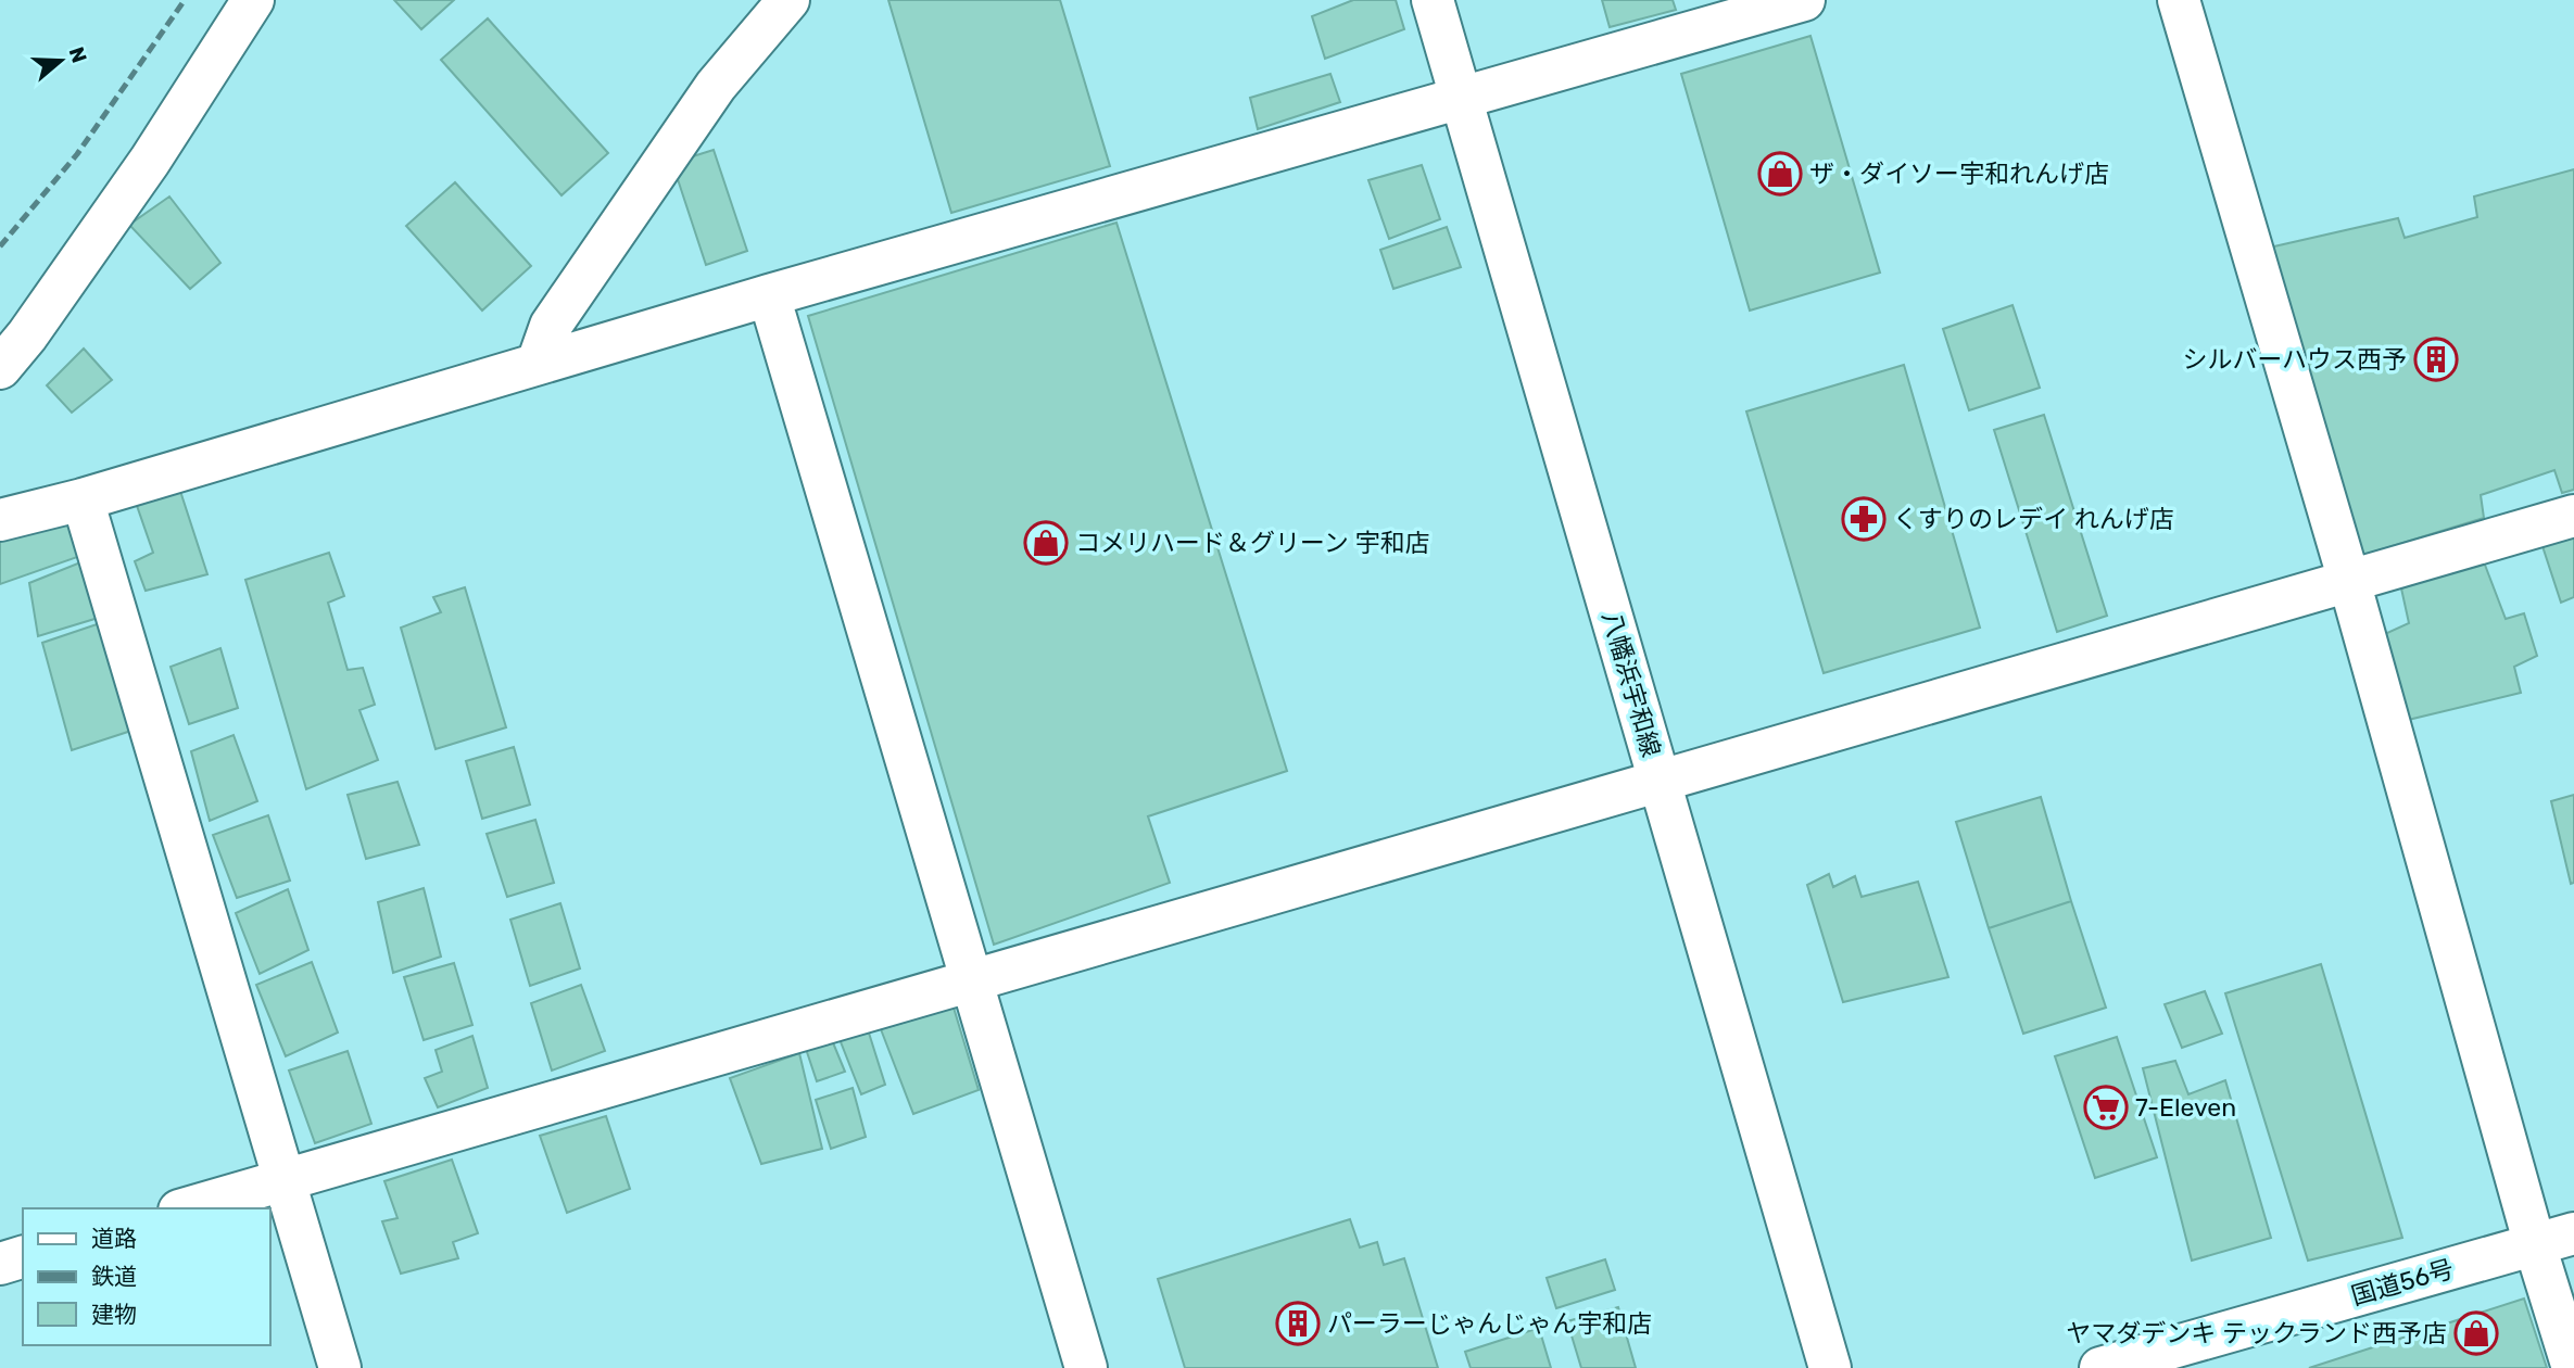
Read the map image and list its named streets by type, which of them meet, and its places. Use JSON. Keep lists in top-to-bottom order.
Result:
{
  "streets": {
    "main road": ["八幡浜宇和線", "国道56号"]
  },
  "places": {
    "shop": ["ザ・ダイソー宇和れんげ店", "コメリハード＆グリーン 宇和店", "ヤマダデンキ テックランド西予店"],
    "building": ["シルバーハウス西予", "パーラーじゃんじゃん宇和店"],
    "pharmacy": ["くすりのレデイ れんげ店"],
    "supermarket": ["7-Eleven"]
  },
  "legend": ["道路", "鉄道", "建物"],
  "north": "right"
}
